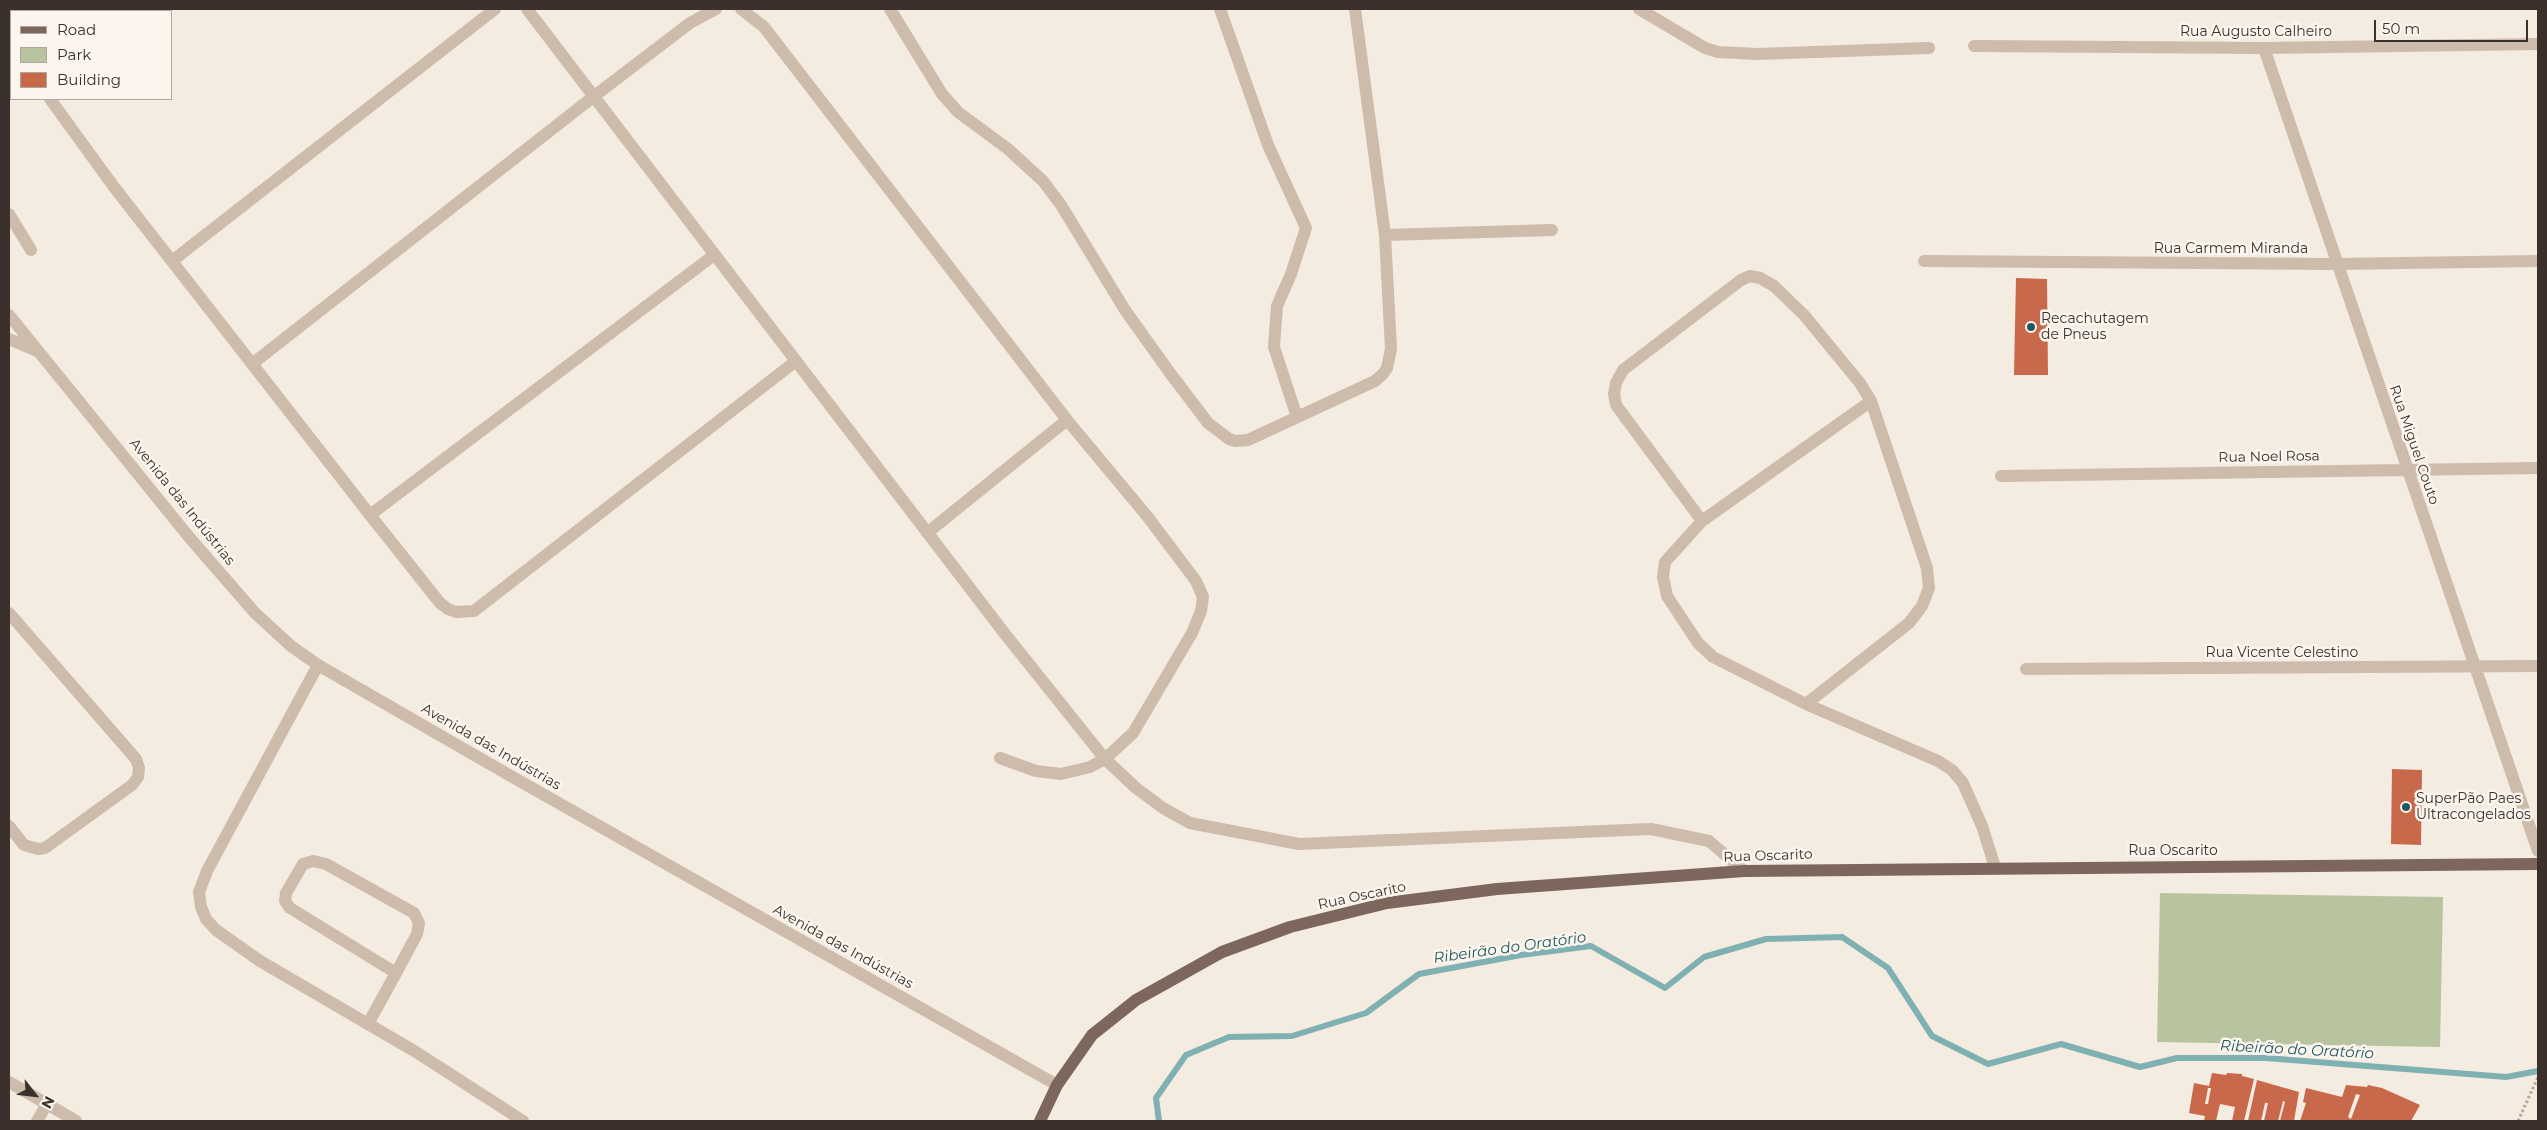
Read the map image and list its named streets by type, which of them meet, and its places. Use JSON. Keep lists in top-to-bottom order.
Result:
{
  "streets": {
    "main road": ["Rua Oscarito"],
    "street": [
      "Rua Augusto Calheiro",
      "Rua Carmem Miranda",
      "Rua Miguel Couto",
      "Rua Noel Rosa",
      "Avenida das Indústrias",
      "Rua Vicente Celestino"
    ]
  },
  "crossings": [
    ["Rua Augusto Calheiro", "Rua Miguel Couto"],
    ["Rua Carmem Miranda", "Rua Miguel Couto"],
    ["Rua Miguel Couto", "Rua Noel Rosa"],
    ["Rua Miguel Couto", "Rua Vicente Celestino"],
    ["Avenida das Indústrias", "Rua Oscarito"]
  ],
  "water": ["Ribeirão do Oratório"],
  "places": ["Recachutagem de Pneus", "SuperPão Paes Ultracongelados"],
  "legend": ["Road", "Park", "Building"],
  "scale_bar": "50 m",
  "north": "bottom right"
}
